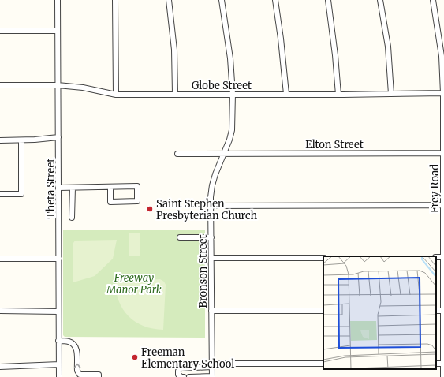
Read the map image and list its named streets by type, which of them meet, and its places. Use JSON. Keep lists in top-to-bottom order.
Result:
{
  "streets": {
    "street": [
      "Globe Street",
      "Elton Street",
      "Theta Street",
      "Frey Road",
      "Bronson Street"
    ]
  },
  "crossings": [
    ["Globe Street", "Theta Street"],
    ["Globe Street", "Frey Road"],
    ["Globe Street", "Bronson Street"],
    ["Elton Street", "Frey Road"],
    ["Elton Street", "Bronson Street"]
  ],
  "parks": ["Freeway Manor Park"],
  "places": ["Saint Stephen Presbyterian Church", "Freeman Elementary School"]
}
